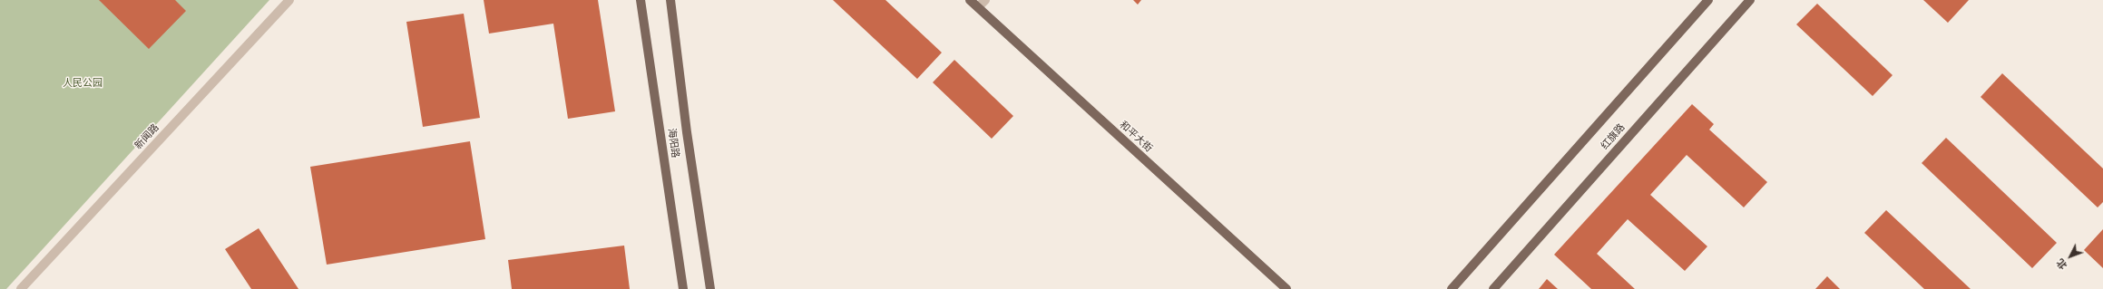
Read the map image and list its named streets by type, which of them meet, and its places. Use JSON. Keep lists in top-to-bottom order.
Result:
{
  "streets": {
    "main road": ["和平大街", "红旗路", "海阳路"],
    "street": ["新闻路"]
  },
  "parks": ["人民公园"],
  "north": "bottom left"
}
